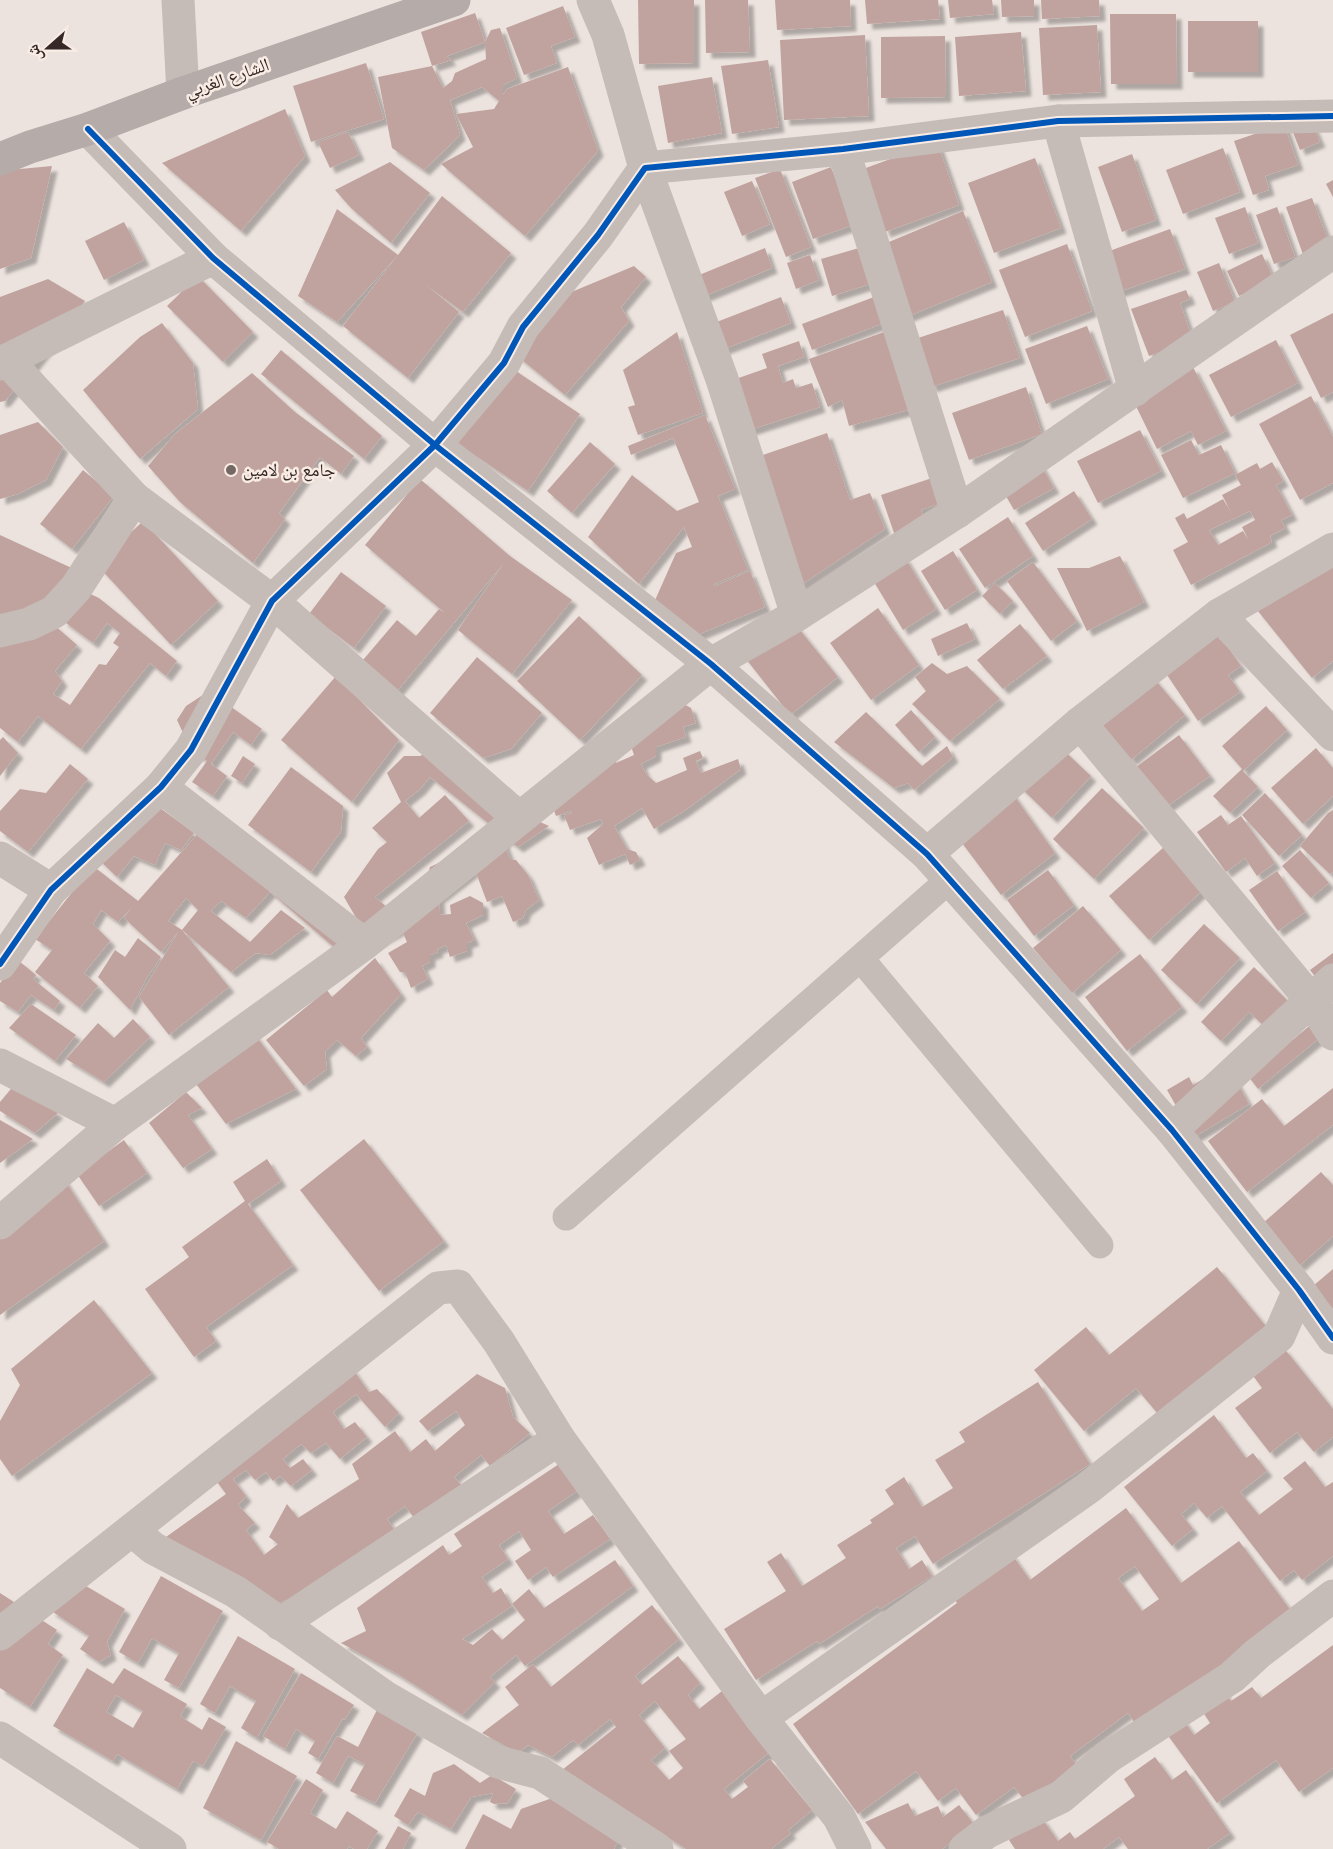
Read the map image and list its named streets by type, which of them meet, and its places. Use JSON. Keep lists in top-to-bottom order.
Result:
{
  "streets": {
    "street": ["الشارع الغربي"]
  },
  "places": ["جامع بن لامين"],
  "north": "left"
}
